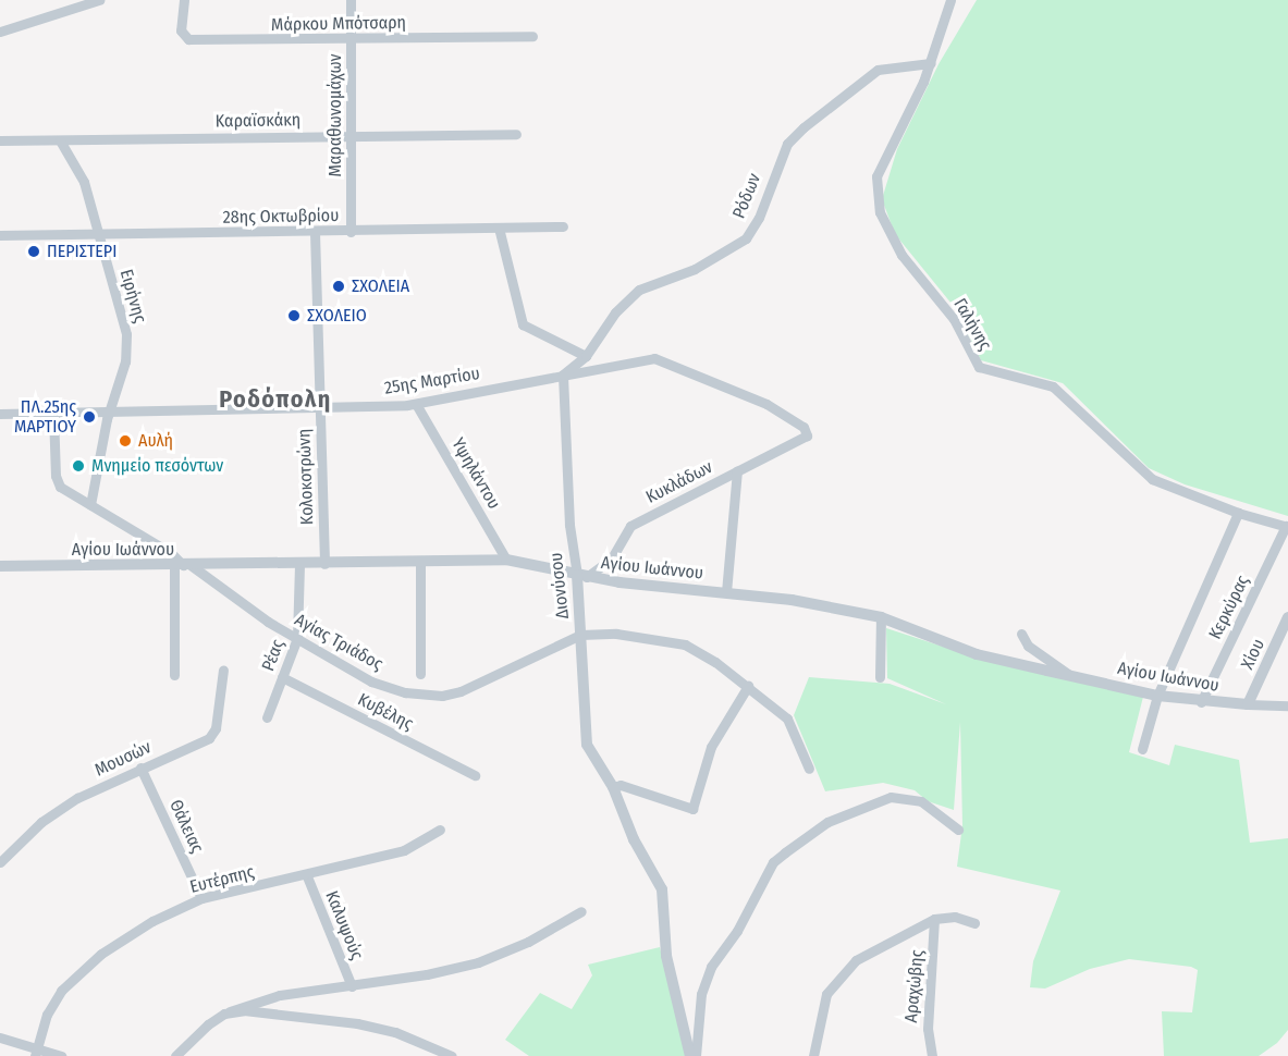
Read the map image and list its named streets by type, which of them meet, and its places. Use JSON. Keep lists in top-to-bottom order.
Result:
{
  "streets": {
    "street": [
      "Μάρκου Μπότσαρη",
      "Μαραθωνομάχων",
      "Καραϊσκάκη",
      "Ρόδων",
      "28ης Οκτωβρίου",
      "Ειρήνης",
      "Γαλήνης",
      "25ης Μαρτίου",
      "Υψηλάντου",
      "Κολοκοτρώνη",
      "Κυκλάδων",
      "Αγίου Ιωάννου",
      "Διονύσου",
      "Κερκύρας",
      "Αγίας Τριάδος",
      "Χίου",
      "Ρέας",
      "Κυβέλης",
      "Μουσών",
      "Θάλειας",
      "Ευτέρπης",
      "Καλυψούς",
      "Αραχώβης"
    ]
  },
  "crossings": [
    ["Μάρκου Μπότσαρη", "Μαραθωνομάχων"],
    ["Μαραθωνομάχων", "Καραϊσκάκη"],
    ["Μαραθωνομάχων", "28ης Οκτωβρίου"],
    ["Καραϊσκάκη", "Ειρήνης"],
    ["Ρόδων", "Γαλήνης"],
    ["Ρόδων", "25ης Μαρτίου"],
    ["Ρόδων", "Διονύσου"],
    ["28ης Οκτωβρίου", "Ειρήνης"],
    ["28ης Οκτωβρίου", "Κολοκοτρώνη"],
    ["Ειρήνης", "25ης Μαρτίου"],
    ["Γαλήνης", "Κερκύρας"],
    ["25ης Μαρτίου", "Υψηλάντου"],
    ["25ης Μαρτίου", "Κολοκοτρώνη"],
    ["25ης Μαρτίου", "Κυκλάδων"],
    ["25ης Μαρτίου", "Διονύσου"],
    ["Υψηλάντου", "Αγίου Ιωάννου"],
    ["Κολοκοτρώνη", "Αγίου Ιωάννου"],
    ["Κυκλάδων", "Αγίου Ιωάννου"],
    ["Κυκλάδων", "Διονύσου"],
    ["Αγίου Ιωάννου", "Διονύσου"],
    ["Αγίου Ιωάννου", "Κερκύρας"],
    ["Αγίου Ιωάννου", "Αγίας Τριάδος"],
    ["Αγίου Ιωάννου", "Χίου"],
    ["Αγίου Ιωάννου", "Ρέας"],
    ["Διονύσου", "Αγίας Τριάδος"],
    ["Αγίας Τριάδος", "Ρέας"],
    ["Ρέας", "Κυβέλης"],
    ["Μουσών", "Θάλειας"],
    ["Θάλειας", "Ευτέρπης"],
    ["Ευτέρπης", "Καλυψούς"]
  ],
  "districts": ["Ροδόπολη"],
  "places": [
    "ΠΕΡΙΣΤΕΡΙ",
    "ΣΧΟΛΕΙΑ",
    "ΣΧΟΛΕΙΟ",
    "ΠΛ.25ης ΜΑΡΤΙΟΥ",
    "Αυλή",
    "Μνημείο πεσόντων"
  ]
}
